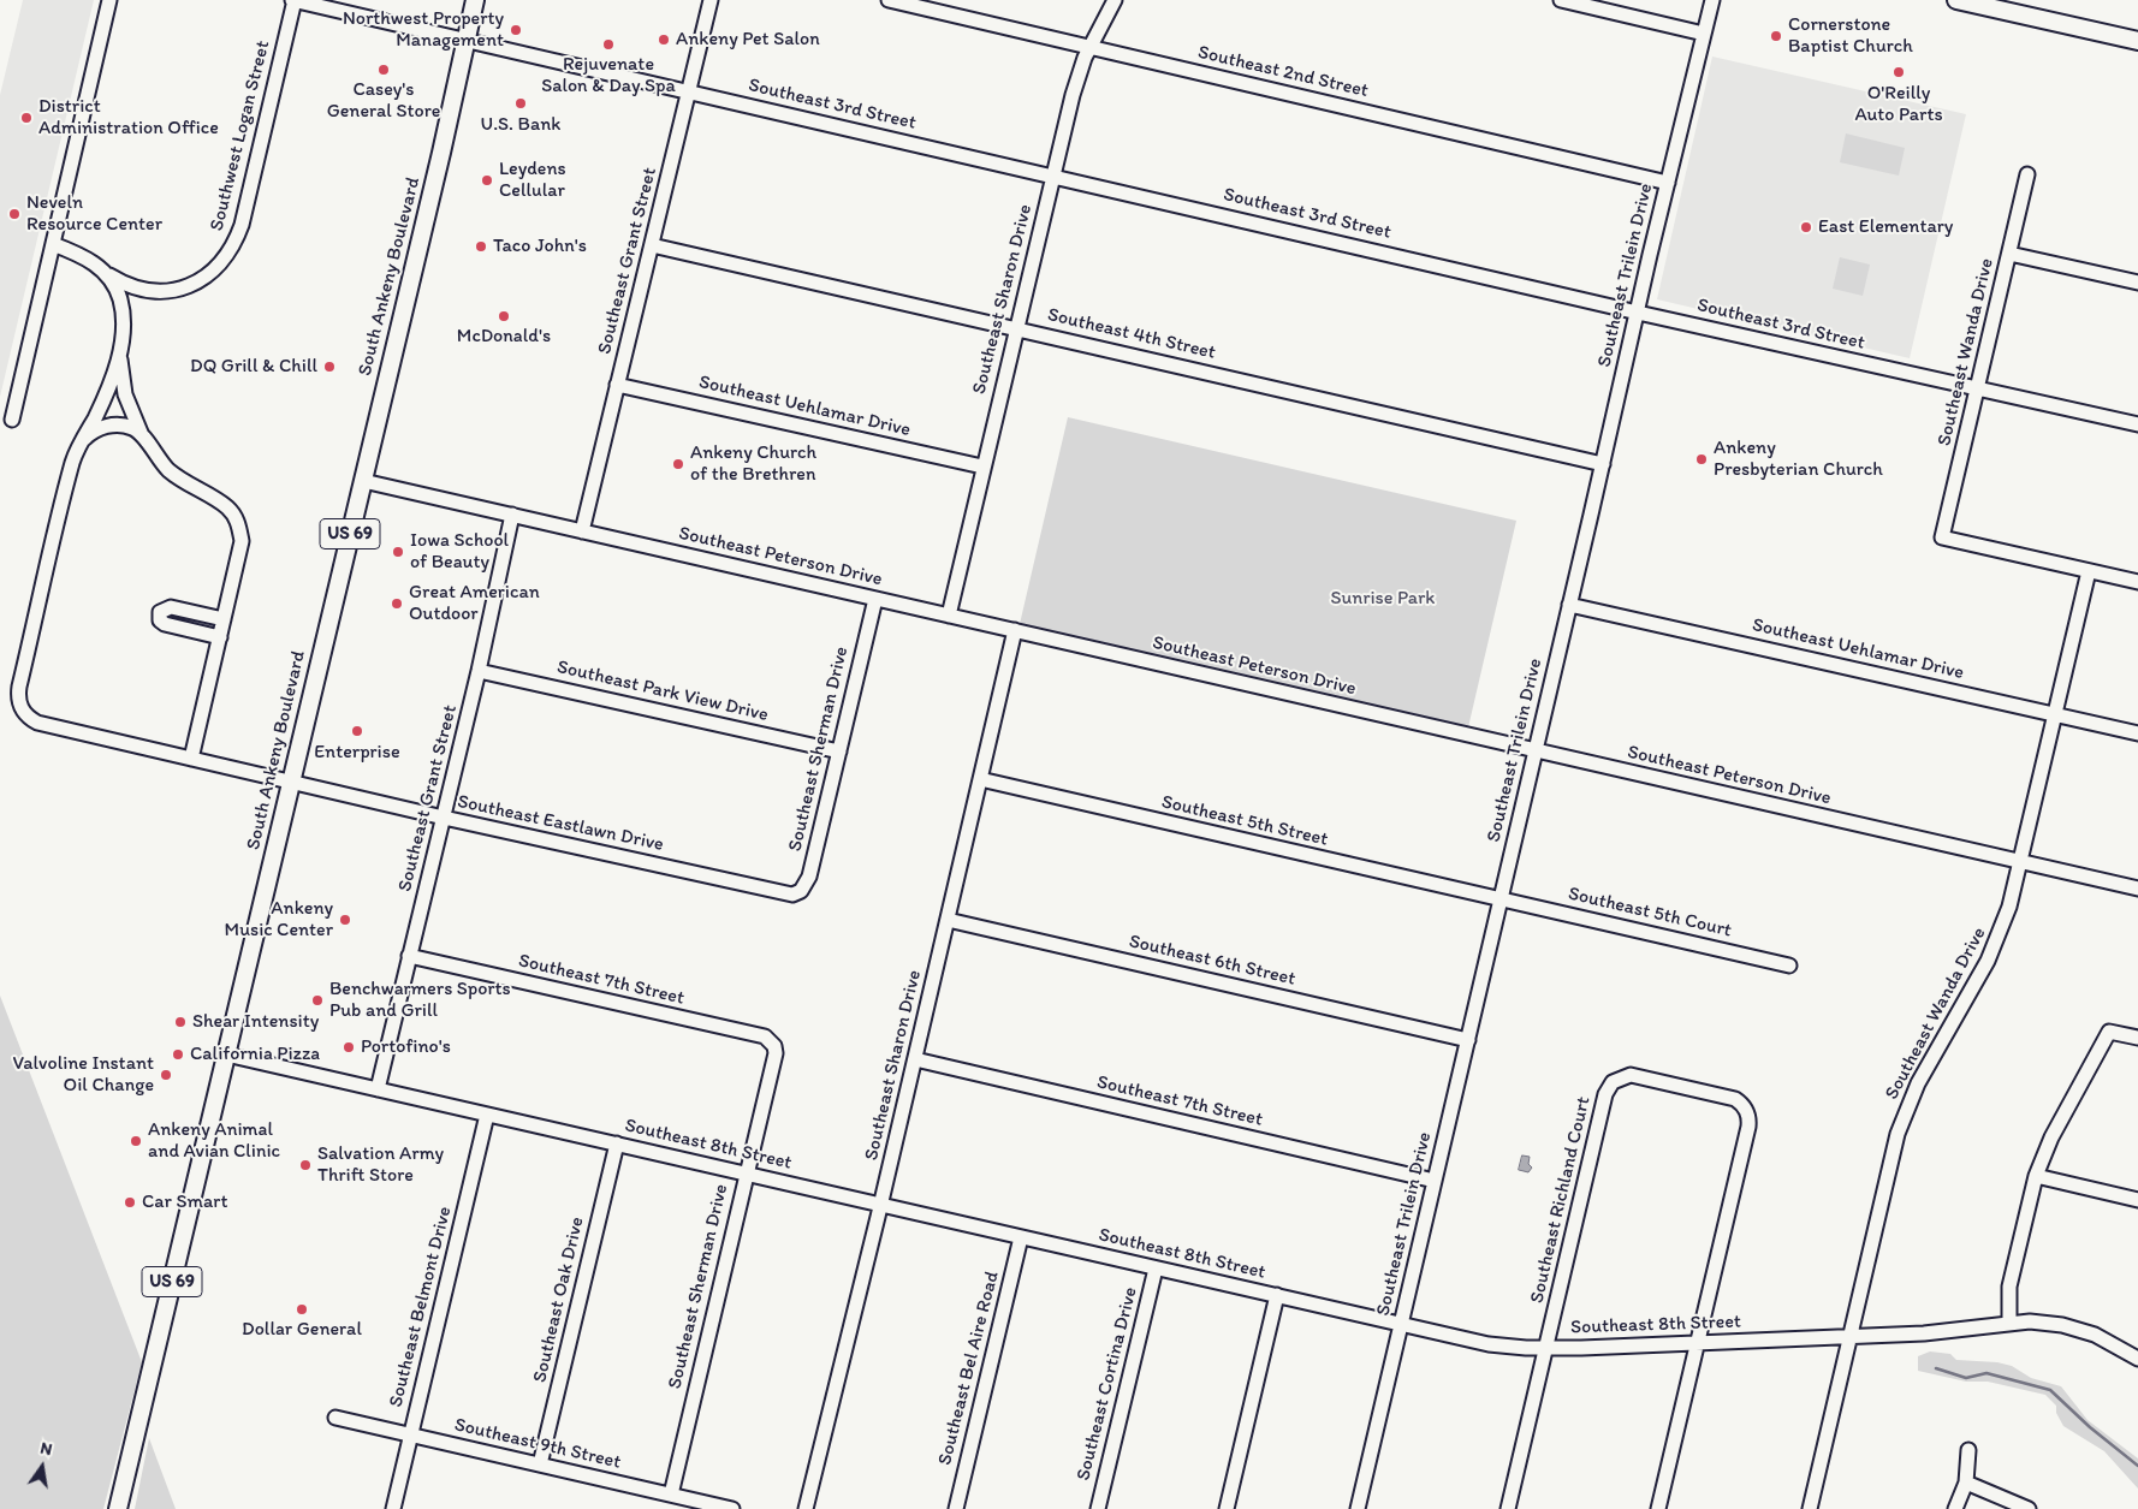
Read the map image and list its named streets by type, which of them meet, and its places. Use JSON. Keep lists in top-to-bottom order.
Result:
{
  "streets": {
    "main road": ["South Ankeny Boulevard", "US 69"],
    "street": [
      "Southeast 2nd Street",
      "Southeast 3rd Street",
      "Southwest Logan Street",
      "Southeast Grant Street",
      "Southeast Trilein Drive",
      "Southeast Sharon Drive",
      "Southeast 4th Street",
      "Southeast Wanda Drive",
      "Southeast Uehlamar Drive",
      "Southeast Peterson Drive",
      "Southeast Park View Drive",
      "Southeast Sherman Drive",
      "Southeast 5th Street",
      "Southeast Eastlawn Drive",
      "Southeast 5th Court",
      "Southeast 6th Street",
      "Southeast 7th Street",
      "Southeast 8th Street",
      "Southeast Richland Court",
      "Southeast Oak Drive",
      "Southeast Belmont Drive",
      "Southeast Bel Aire Road",
      "Southeast Cortina Drive",
      "Southeast 9th Street"
    ]
  },
  "crossings": [
    ["Southeast 2nd Street", "Southeast Trilein Drive"],
    ["Southeast 2nd Street", "Southeast Sharon Drive"],
    ["Southeast 3rd Street", "Southwest Logan Street"],
    ["Southeast 3rd Street", "Southeast Grant Street"],
    ["Southeast 3rd Street", "Southeast Trilein Drive"],
    ["Southeast 3rd Street", "South Ankeny Boulevard"],
    ["Southeast 3rd Street", "Southeast Sharon Drive"],
    ["Southeast 3rd Street", "Southeast Wanda Drive"],
    ["Southeast Grant Street", "Southeast 4th Street"],
    ["Southeast Grant Street", "Southeast Uehlamar Drive"],
    ["Southeast Grant Street", "Southeast Peterson Drive"],
    ["Southeast Grant Street", "Southeast Park View Drive"],
    ["Southeast Grant Street", "Southeast Eastlawn Drive"],
    ["Southeast Grant Street", "Southeast 7th Street"],
    ["Southeast Grant Street", "Southeast 8th Street"],
    ["Southeast Trilein Drive", "Southeast 4th Street"],
    ["Southeast Trilein Drive", "Southeast Uehlamar Drive"],
    ["Southeast Trilein Drive", "Southeast Peterson Drive"],
    ["Southeast Trilein Drive", "Southeast 5th Street"],
    ["Southeast Trilein Drive", "Southeast 5th Court"],
    ["Southeast Trilein Drive", "Southeast 6th Street"],
    ["Southeast Trilein Drive", "Southeast 7th Street"],
    ["Southeast Trilein Drive", "Southeast 8th Street"],
    ["South Ankeny Boulevard", "Southeast Peterson Drive"],
    ["South Ankeny Boulevard", "Southeast Eastlawn Drive"],
    ["South Ankeny Boulevard", "Southeast 8th Street"],
    ["Southeast Sharon Drive", "Southeast 4th Street"],
    ["Southeast Sharon Drive", "Southeast Uehlamar Drive"],
    ["Southeast Sharon Drive", "Southeast Peterson Drive"],
    ["Southeast Sharon Drive", "Southeast 5th Street"],
    ["Southeast Sharon Drive", "Southeast 6th Street"],
    ["Southeast Sharon Drive", "Southeast 7th Street"],
    ["Southeast Sharon Drive", "Southeast 8th Street"],
    ["Southeast Wanda Drive", "Southeast Uehlamar Drive"],
    ["Southeast Wanda Drive", "Southeast Peterson Drive"],
    ["Southeast Wanda Drive", "Southeast 8th Street"],
    ["Southeast Peterson Drive", "Southeast Sherman Drive"],
    ["Southeast Park View Drive", "Southeast Sherman Drive"],
    ["Southeast Sherman Drive", "Southeast Eastlawn Drive"],
    ["Southeast Sherman Drive", "Southeast 7th Street"],
    ["Southeast Sherman Drive", "Southeast 8th Street"],
    ["Southeast Sherman Drive", "Southeast 9th Street"],
    ["Southeast 5th Street", "Southeast 5th Court"],
    ["Southeast 8th Street", "Southeast Richland Court"],
    ["Southeast 8th Street", "Southeast Oak Drive"],
    ["Southeast 8th Street", "Southeast Belmont Drive"],
    ["Southeast 8th Street", "Southeast Bel Aire Road"],
    ["Southeast 8th Street", "Southeast Cortina Drive"],
    ["Southeast Oak Drive", "Southeast 9th Street"],
    ["Southeast Belmont Drive", "Southeast 9th Street"]
  ],
  "parks": ["Sunrise Park"],
  "places": [
    "Northwest Property Management",
    "Cornerstone Baptist Church",
    "Ankeny Pet Salon",
    "Rejuvenate Salon & Day Spa",
    "Casey's General Store",
    "O'Reilly Auto Parts",
    "U.S. Bank",
    "District Administration Office",
    "Leydens Cellular",
    "Neveln Resource Center",
    "East Elementary",
    "Taco John's",
    "McDonald's",
    "DQ Grill & Chill",
    "Ankeny Presbyterian Church",
    "Ankeny Church of the Brethren",
    "Iowa School of Beauty",
    "Great American Outdoor",
    "Enterprise",
    "Ankeny Music Center",
    "Benchwarmers Sports Pub and Grill",
    "Shear Intensity",
    "Portofino's",
    "California Pizza",
    "Valvoline Instant Oil Change",
    "Ankeny Animal and Avian Clinic",
    "Salvation Army Thrift Store",
    "Car Smart",
    "Dollar General"
  ],
  "north": "top"
}
